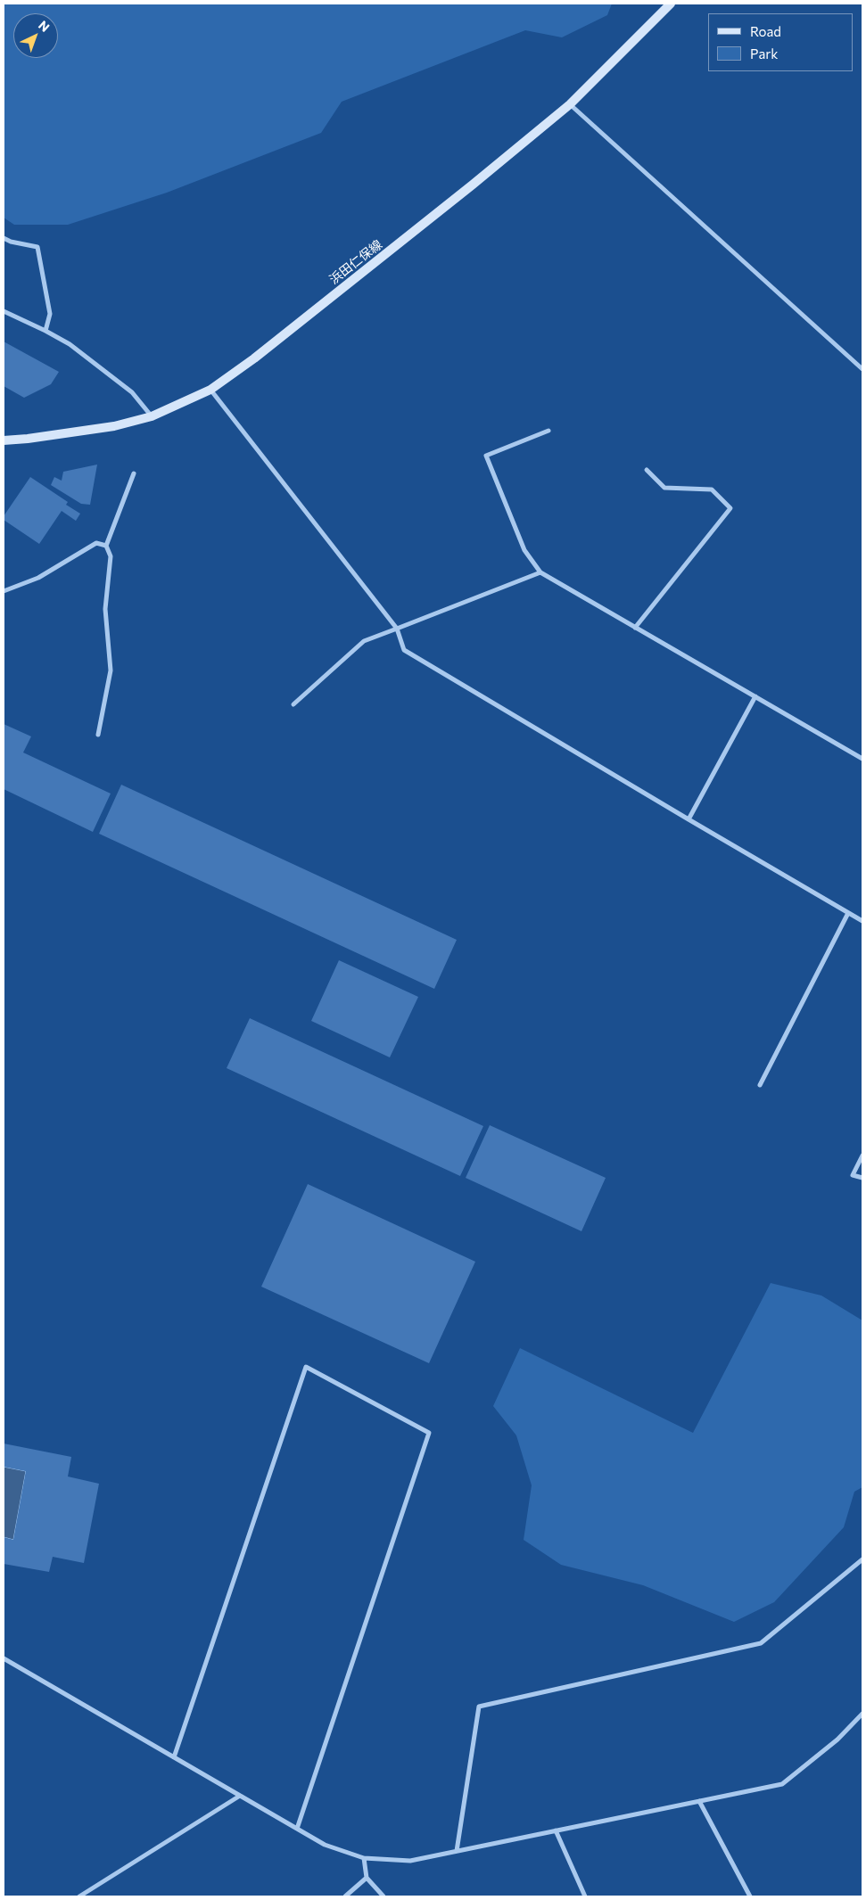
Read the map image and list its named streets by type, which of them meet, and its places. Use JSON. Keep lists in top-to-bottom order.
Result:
{
  "streets": {
    "main road": ["浜田仁保線"]
  },
  "legend": ["Road", "Park"],
  "north": "top right"
}
